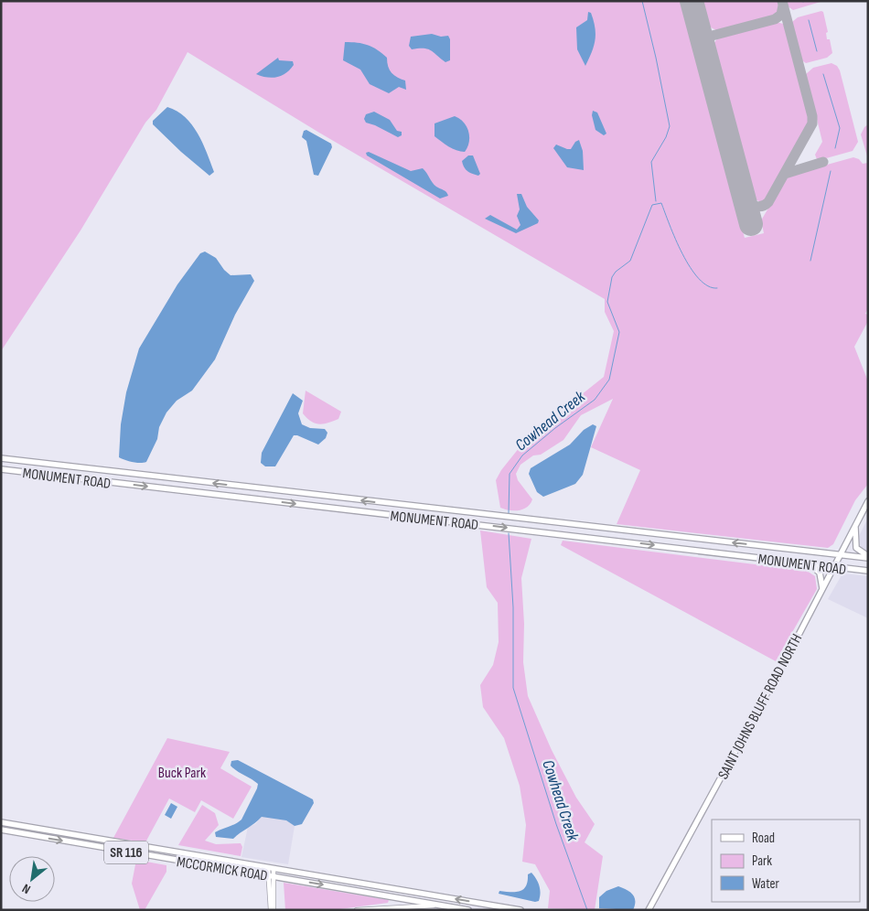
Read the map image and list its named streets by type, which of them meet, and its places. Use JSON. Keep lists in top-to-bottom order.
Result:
{
  "streets": {
    "main road": [
      "MONUMENT ROAD",
      "SAINT JOHNS BLUFF ROAD NORTH",
      "SR 116",
      "MCCORMICK ROAD"
    ]
  },
  "crossings": [
    ["MONUMENT ROAD", "SAINT JOHNS BLUFF ROAD NORTH"],
    ["SR 116", "MCCORMICK ROAD"]
  ],
  "water": ["Cowhead Creek"],
  "parks": ["Buck Park"],
  "legend": ["Road", "Park", "Water"],
  "north": "bottom left"
}
